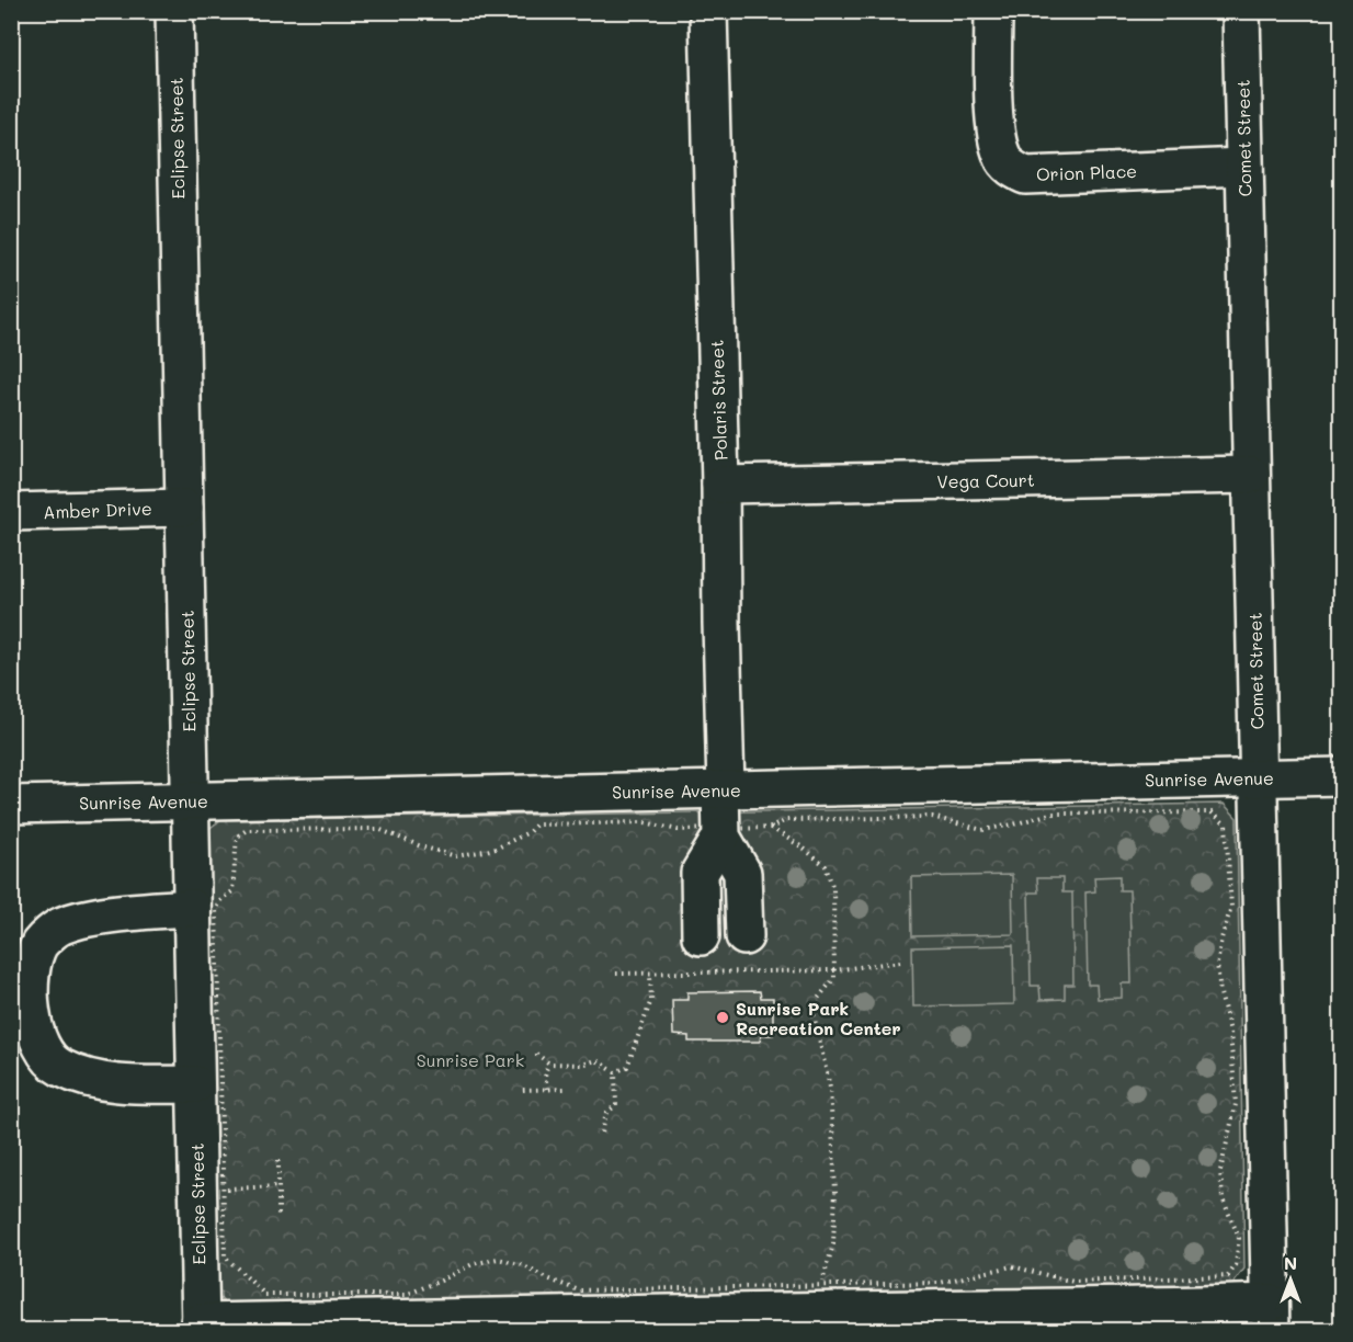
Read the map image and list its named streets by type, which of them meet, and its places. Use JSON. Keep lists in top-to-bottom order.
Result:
{
  "streets": {
    "street": [
      "Eclipse Street",
      "Comet Street",
      "Orion Place",
      "Polaris Street",
      "Vega Court",
      "Amber Drive",
      "Sunrise Avenue"
    ]
  },
  "crossings": [
    ["Eclipse Street", "Amber Drive"],
    ["Eclipse Street", "Sunrise Avenue"],
    ["Comet Street", "Orion Place"],
    ["Comet Street", "Vega Court"],
    ["Comet Street", "Sunrise Avenue"],
    ["Polaris Street", "Vega Court"],
    ["Polaris Street", "Sunrise Avenue"]
  ],
  "parks": ["Sunrise Park"],
  "places": ["Sunrise Park Recreation Center"],
  "north": "top"
}
